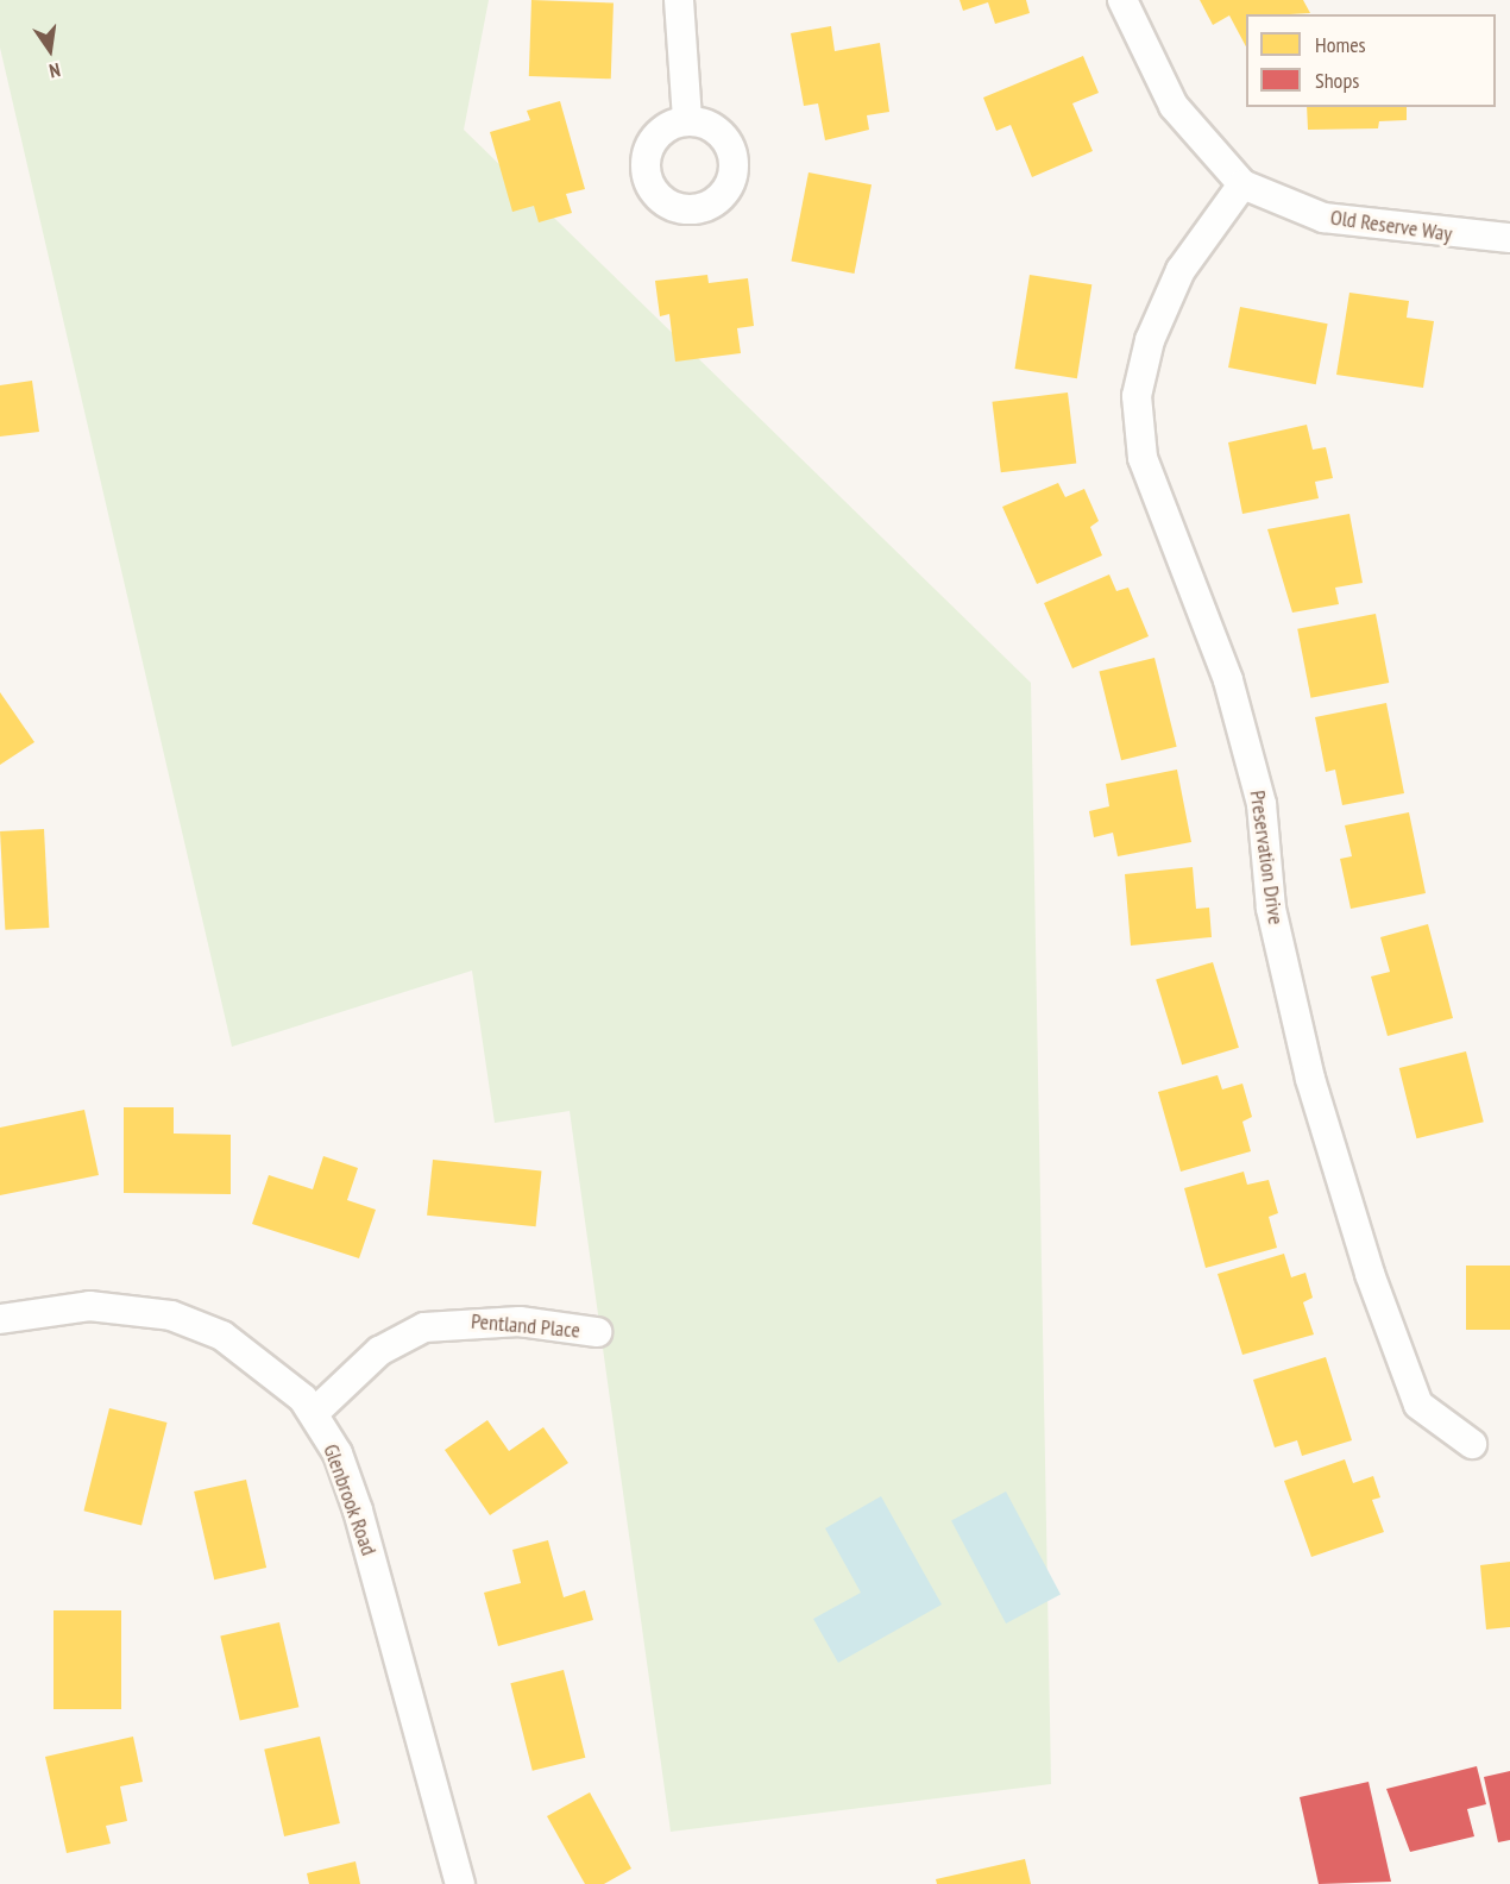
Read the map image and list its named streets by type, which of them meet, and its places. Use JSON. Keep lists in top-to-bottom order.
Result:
{
  "streets": {
    "street": [
      "Old Reserve Way",
      "Preservation Drive",
      "Pentland Place",
      "Glenbrook Road"
    ]
  },
  "crossings": [
    ["Old Reserve Way", "Preservation Drive"],
    ["Pentland Place", "Glenbrook Road"]
  ],
  "legend": ["Homes", "Shops"],
  "north": "bottom"
}
